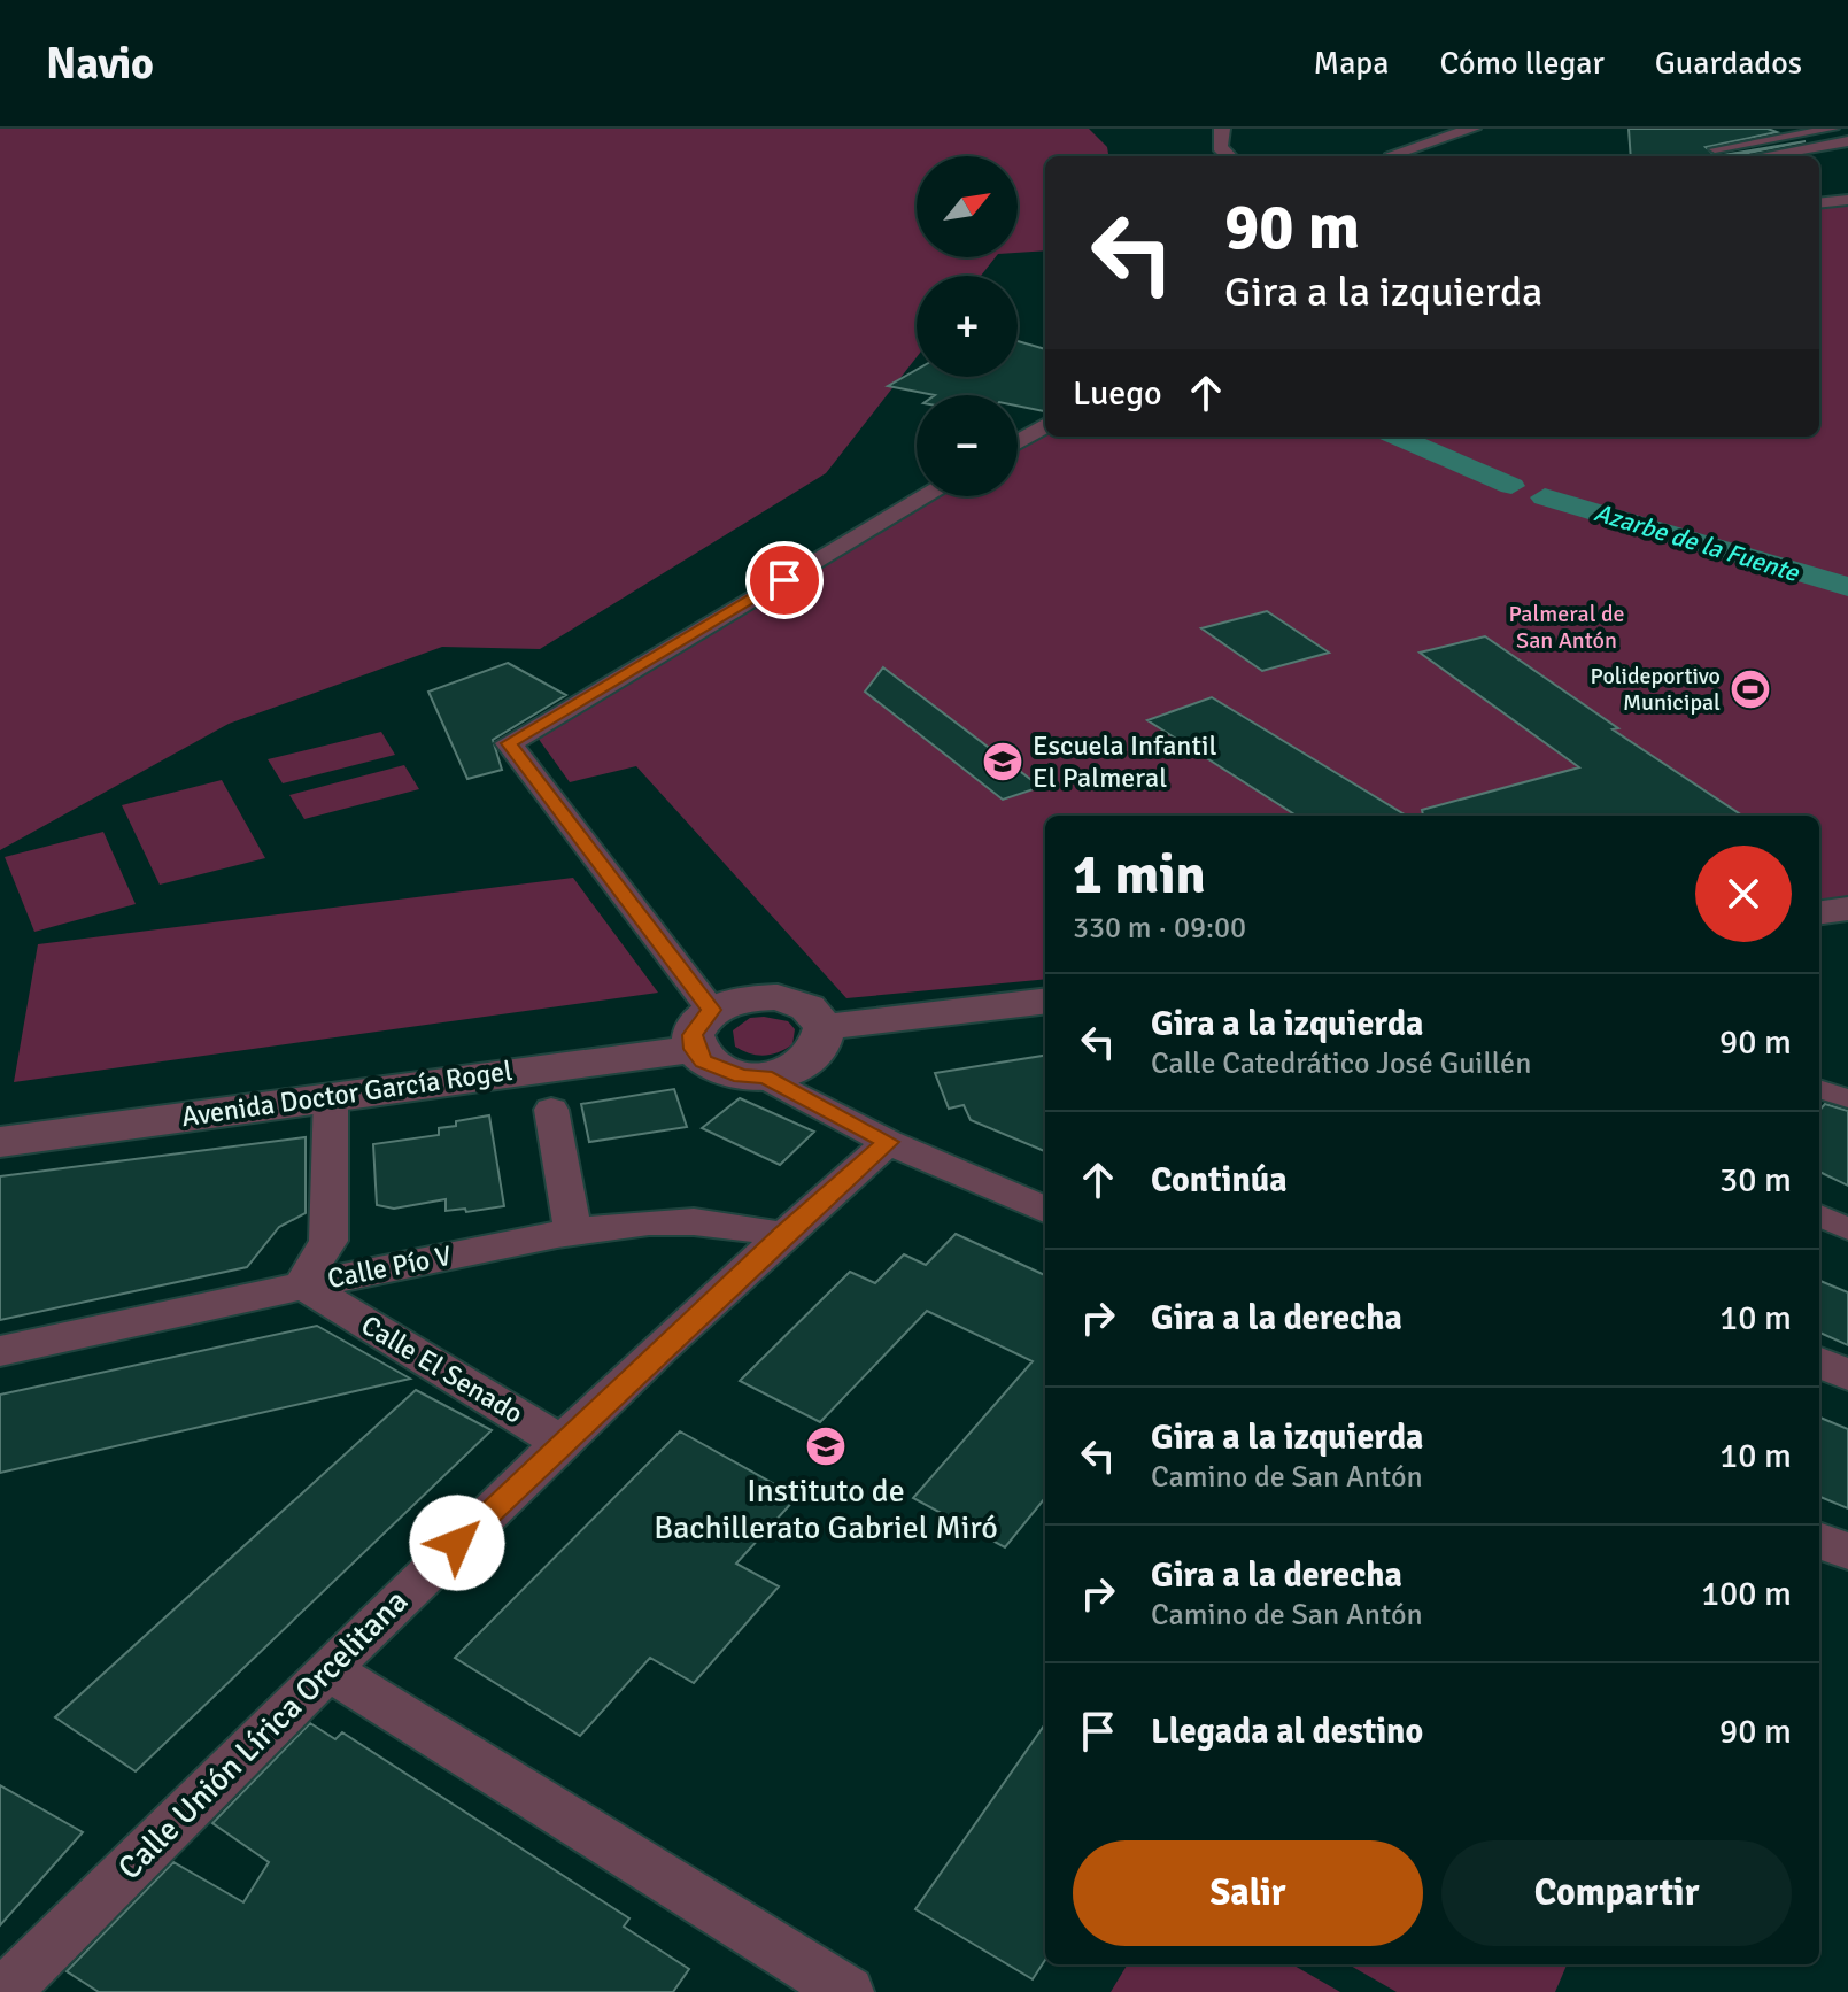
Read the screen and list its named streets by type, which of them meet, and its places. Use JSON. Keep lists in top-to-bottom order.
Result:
{
  "streets": {
    "street": [
      "Avenida Doctor García Rogel",
      "Calle Pío V",
      "Calle El Senado",
      "Calle Unión Lírica Orcelitana"
    ]
  },
  "crossings": [
    ["Calle Pío V", "Calle El Senado"],
    ["Calle Pío V", "Calle Unión Lírica Orcelitana"],
    ["Calle El Senado", "Calle Unión Lírica Orcelitana"]
  ],
  "water": ["Azarbe de la Fuente"],
  "parks": ["Palmeral de San Antón"],
  "places": {
    "sports": ["Polideportivo Municipal"],
    "school or university": ["Escuela Infantil El Palmeral", "Instituto de Bachillerato Gabriel Miró"]
  },
  "north": "top right",
  "page": {
    "header": "Navio",
    "nav": ["Mapa", "Cómo llegar", "Guardados"],
    "map_buttons": ["+", "−"],
    "turn": ["90 m", "Gira a la izquierda"],
    "then": "Luego",
    "heading": ["1 min", "330 m · 09:00"],
    "list": [
      {
        "name": "Gira a la izquierda",
        "note": "Calle Catedrático José Guillén",
        "value": "90 m"
      },
      {
        "name": "Continúa",
        "value": "30 m"
      },
      {
        "name": "Gira a la derecha",
        "value": "10 m"
      },
      {
        "name": "Gira a la izquierda",
        "note": "Camino de San Antón",
        "value": "10 m"
      },
      {
        "name": "Gira a la derecha",
        "note": "Camino de San Antón",
        "value": "100 m"
      },
      {
        "name": "Llegada al destino",
        "value": "90 m"
      }
    ],
    "buttons": ["Salir", "Compartir"]
  }
}
